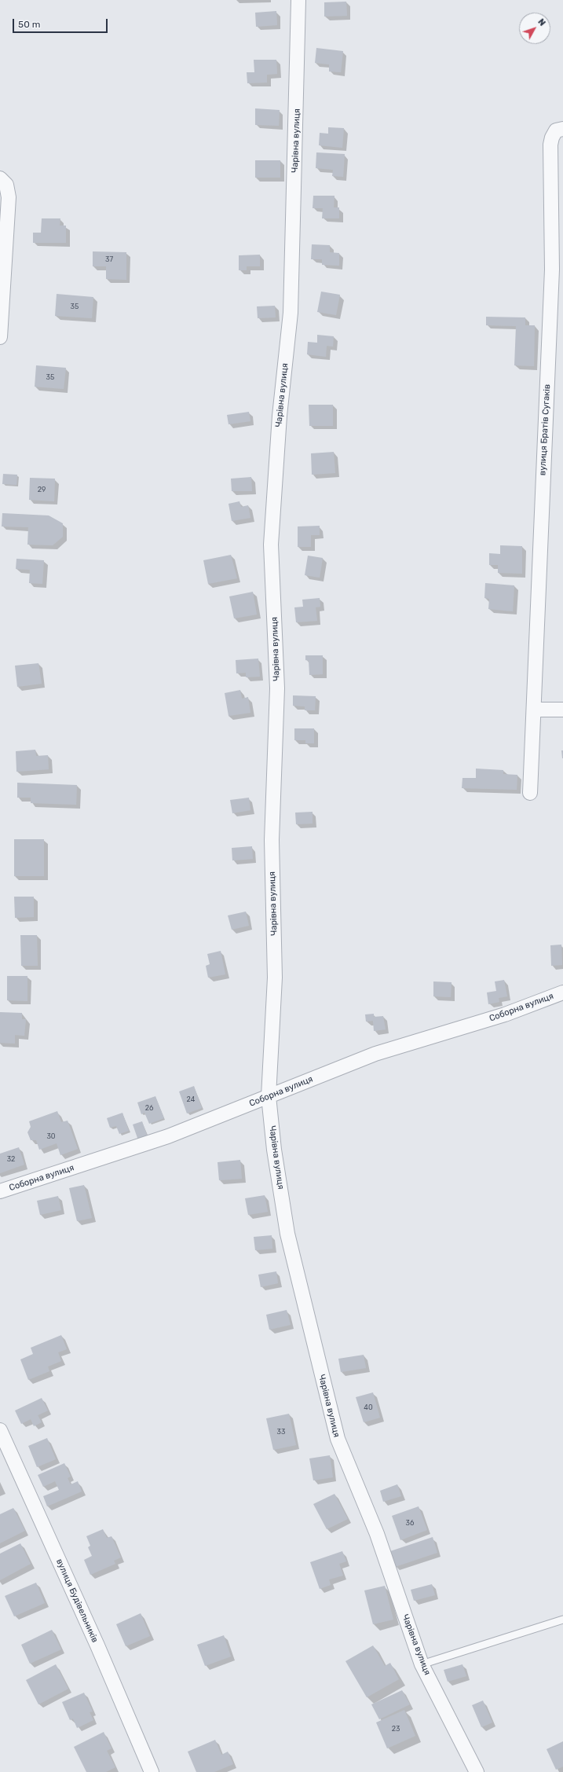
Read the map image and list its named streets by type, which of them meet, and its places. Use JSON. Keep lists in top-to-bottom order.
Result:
{
  "streets": {
    "street": [
      "Чарівна вулиця",
      "вулиця Братів Сугаків",
      "Соборна вулиця",
      "вулиця Будівельників"
    ]
  },
  "crossings": [
    ["Чарівна вулиця", "Соборна вулиця"]
  ],
  "house_numbers": [
    "37",
    "35",
    "35",
    "29",
    "24",
    "26",
    "30",
    "32",
    "40",
    "33",
    "36",
    "23"
  ],
  "scale_bar": "50 m",
  "north": "top right"
}
